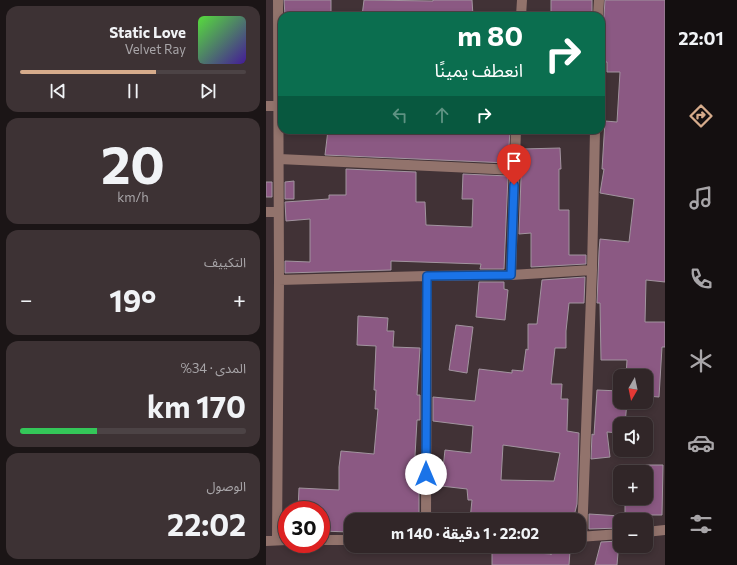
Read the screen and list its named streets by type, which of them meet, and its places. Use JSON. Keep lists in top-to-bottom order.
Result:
{
  "north": "bottom",
  "page": {
    "tabs": "22:01",
    "turn": ["80 m", "انعطف يمينًا"],
    "song": ["Static Love", "Velvet Ray"],
    "tile": [
      ["20", "km/h"],
      "التكييف",
      ["المدى · 34%", "170 km"],
      ["الوصول", "22:02"]
    ],
    "heat": ["−", "19°", "+"],
    "map_buttons": ["+", "−"],
    "limit": "30",
    "trip": "22:02 · 1 دقيقة · 140 m"
  }
}
